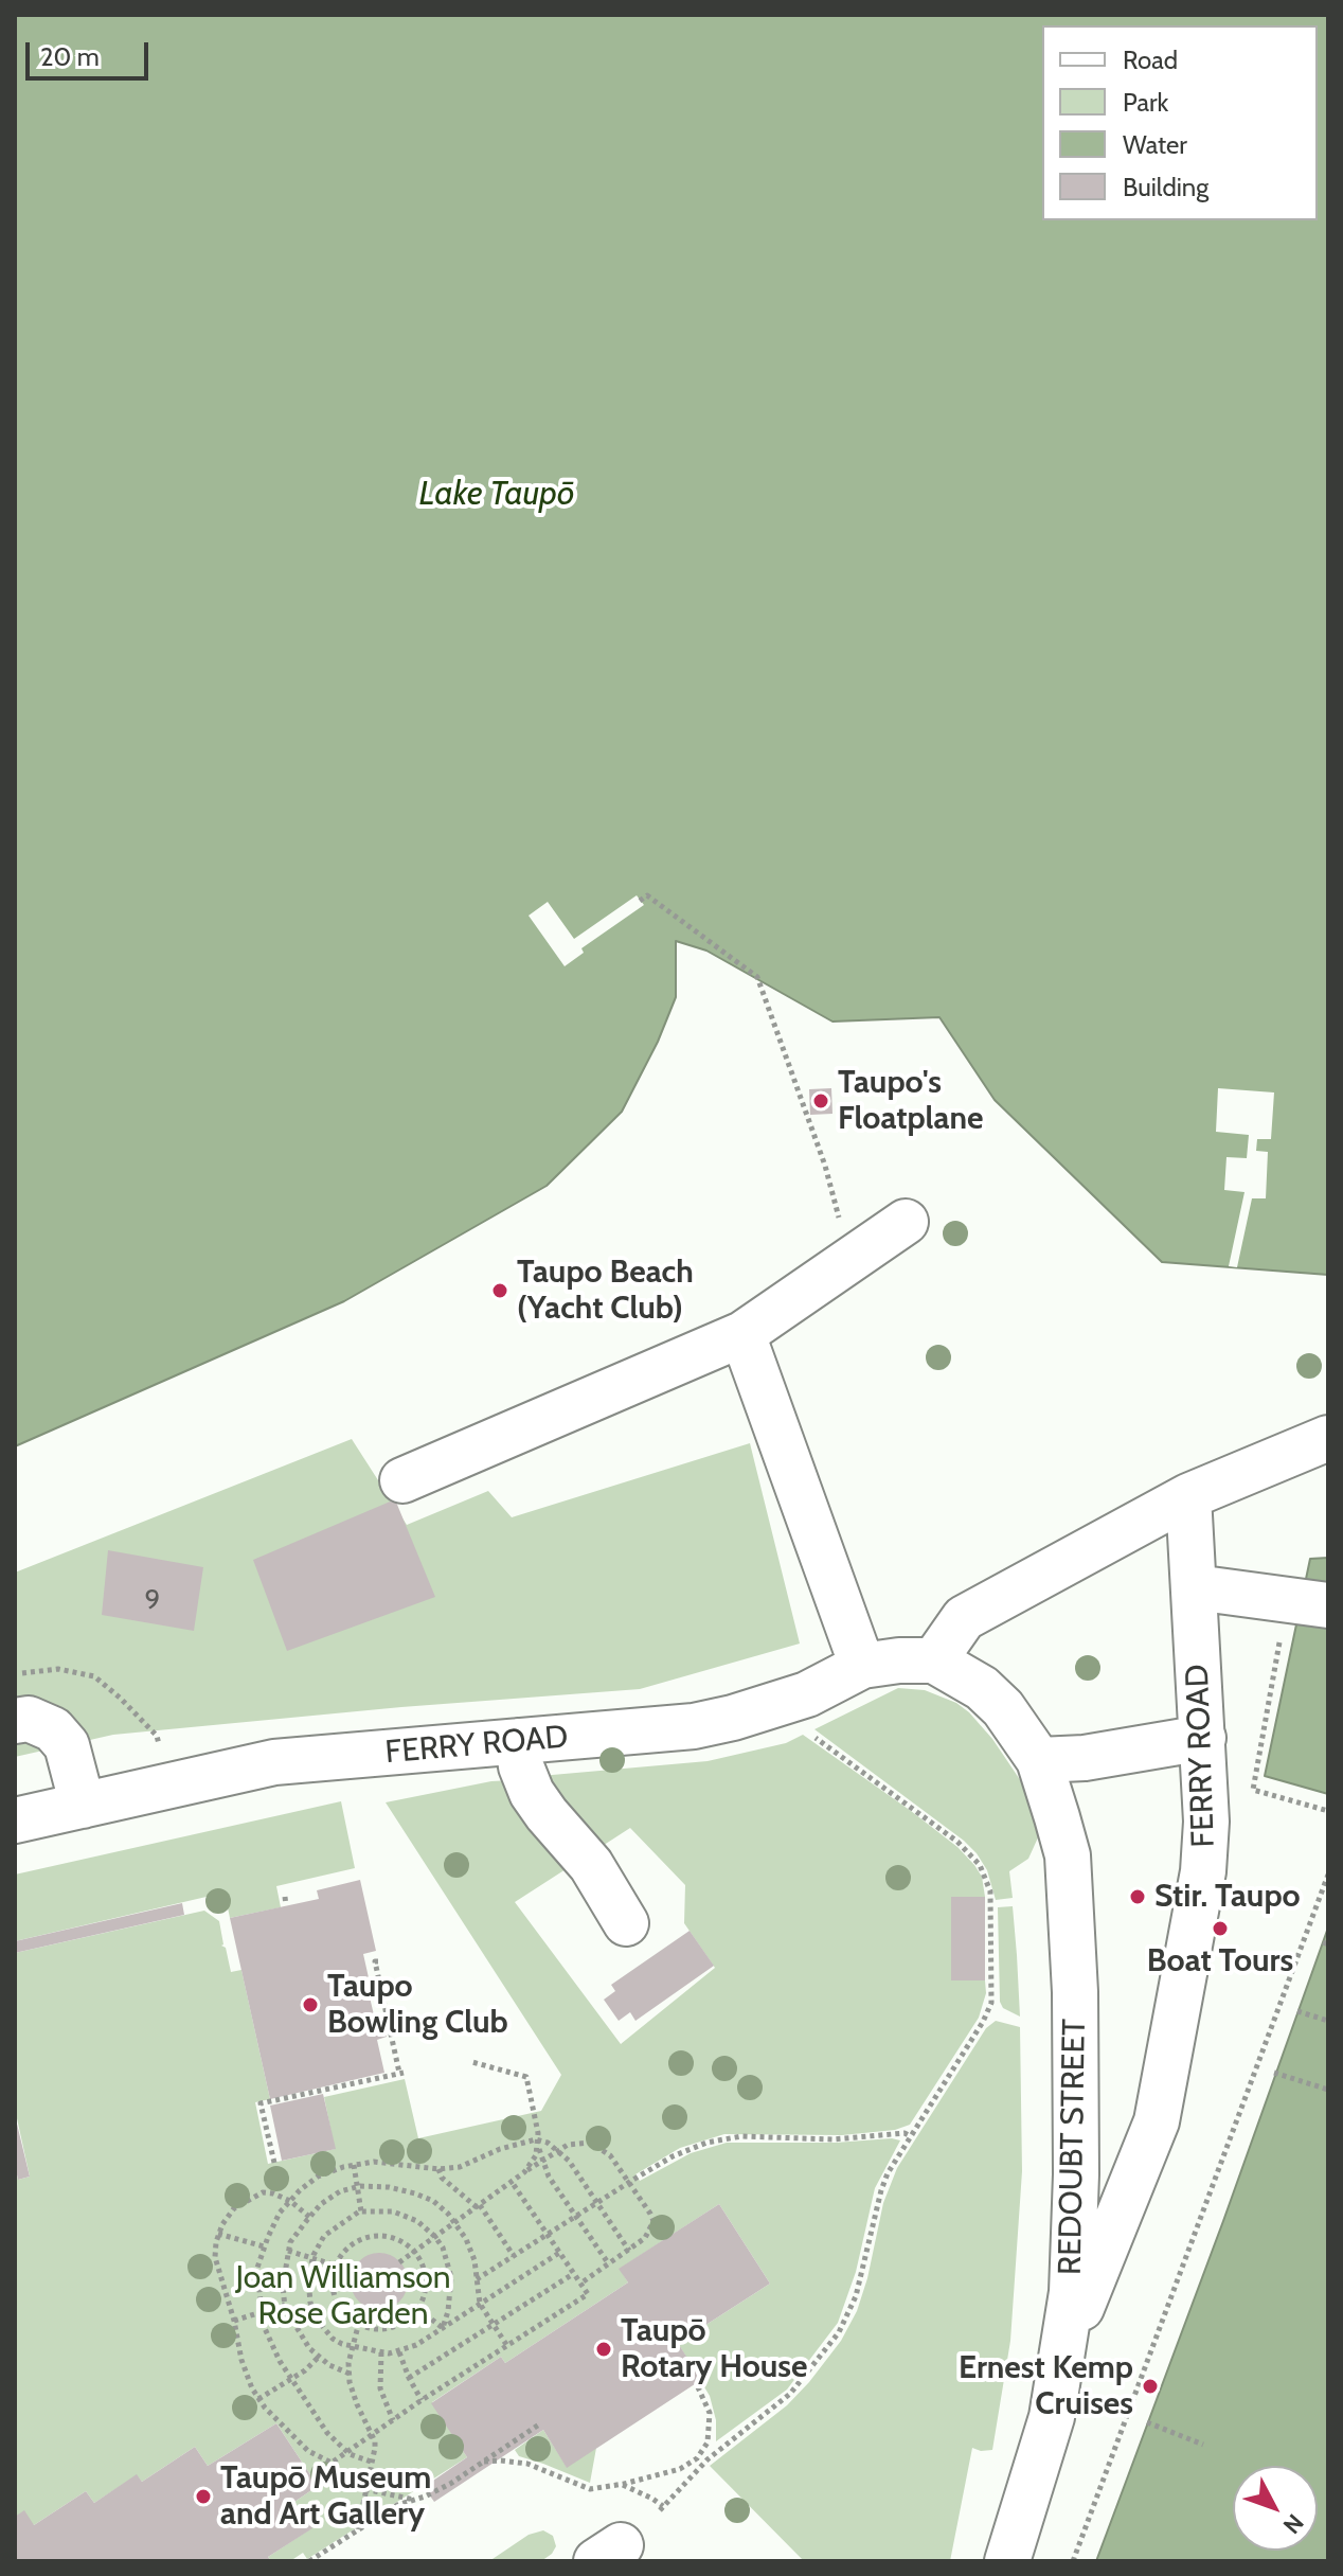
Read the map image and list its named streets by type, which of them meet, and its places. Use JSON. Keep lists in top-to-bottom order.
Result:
{
  "streets": {
    "street": ["FERRY ROAD", "REDOUBT STREET"]
  },
  "crossings": [
    ["FERRY ROAD", "REDOUBT STREET"]
  ],
  "water": ["Lake Taupō"],
  "parks": ["Joan Williamson Rose Garden"],
  "places": [
    "Taupo's Floatplane",
    "Taupo Beach (Yacht Club)",
    "Stir. Taupo",
    "Boat Tours",
    "Taupo Bowling Club",
    "Taupō Rotary House",
    "Ernest Kemp Cruises",
    "Taupō Museum and Art Gallery"
  ],
  "house_numbers": ["9"],
  "legend": [
    "Road",
    "Park",
    "Water",
    "Building"
  ],
  "scale_bar": "20 m",
  "north": "bottom right"
}
